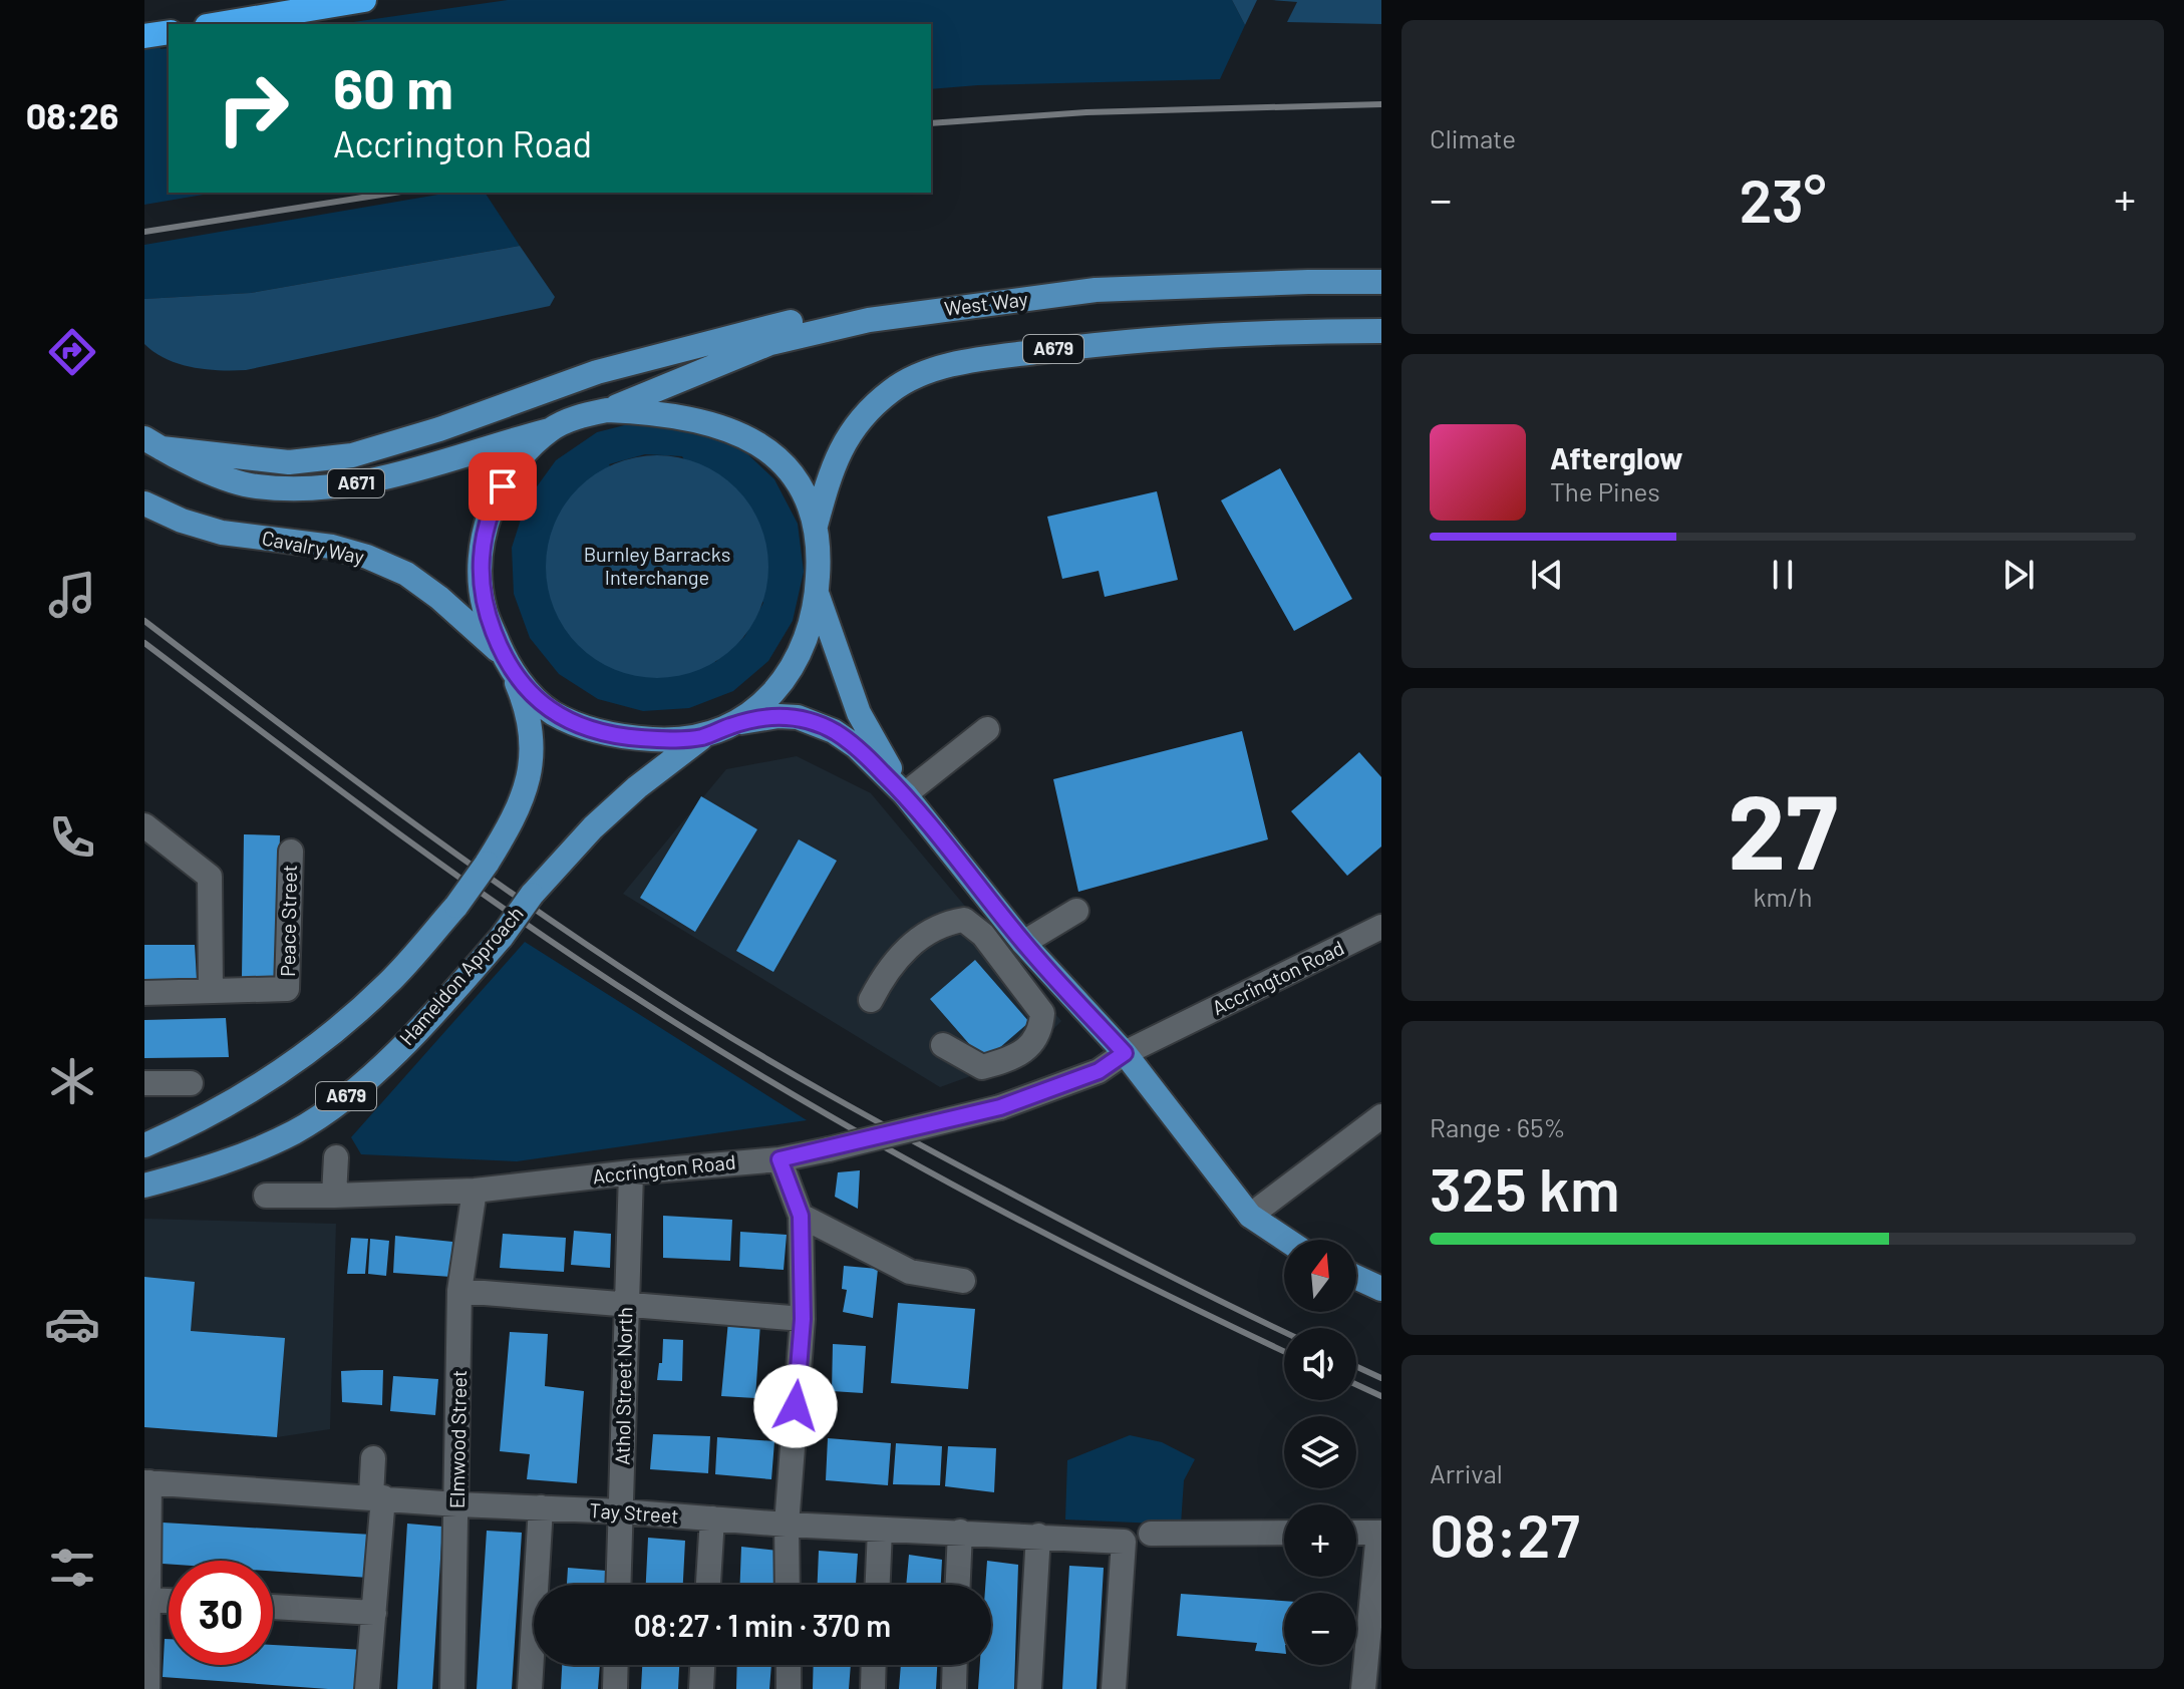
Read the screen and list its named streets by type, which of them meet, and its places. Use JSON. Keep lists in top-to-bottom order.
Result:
{
  "streets": {
    "main road": [
      "West Way",
      "A679",
      "A671",
      "Cavalry Way",
      "Hameldon Approach"
    ],
    "street": [
      "Peace Street",
      "Accrington Road",
      "Athol Street North",
      "Elmwood Street",
      "Tay Street"
    ]
  },
  "crossings": [
    ["A679", "Cavalry Way"],
    ["Accrington Road", "Athol Street North"],
    ["Accrington Road", "Elmwood Street"],
    ["Athol Street North", "Tay Street"],
    ["Elmwood Street", "Tay Street"]
  ],
  "parks": ["Burnley Barracks Interchange"],
  "north": "top",
  "page": {
    "tabs": "08:26",
    "tile": [
      "Climate",
      ["27", "km/h"],
      ["Range · 65%", "325 km"],
      ["Arrival", "08:27"]
    ],
    "turn": ["60 m", "Accrington Road"],
    "heat": ["−", "23°", "+"],
    "song": ["Afterglow", "The Pines"],
    "map_buttons": ["+", "−"],
    "limit": "30",
    "trip": "08:27 · 1 min · 370 m"
  }
}
